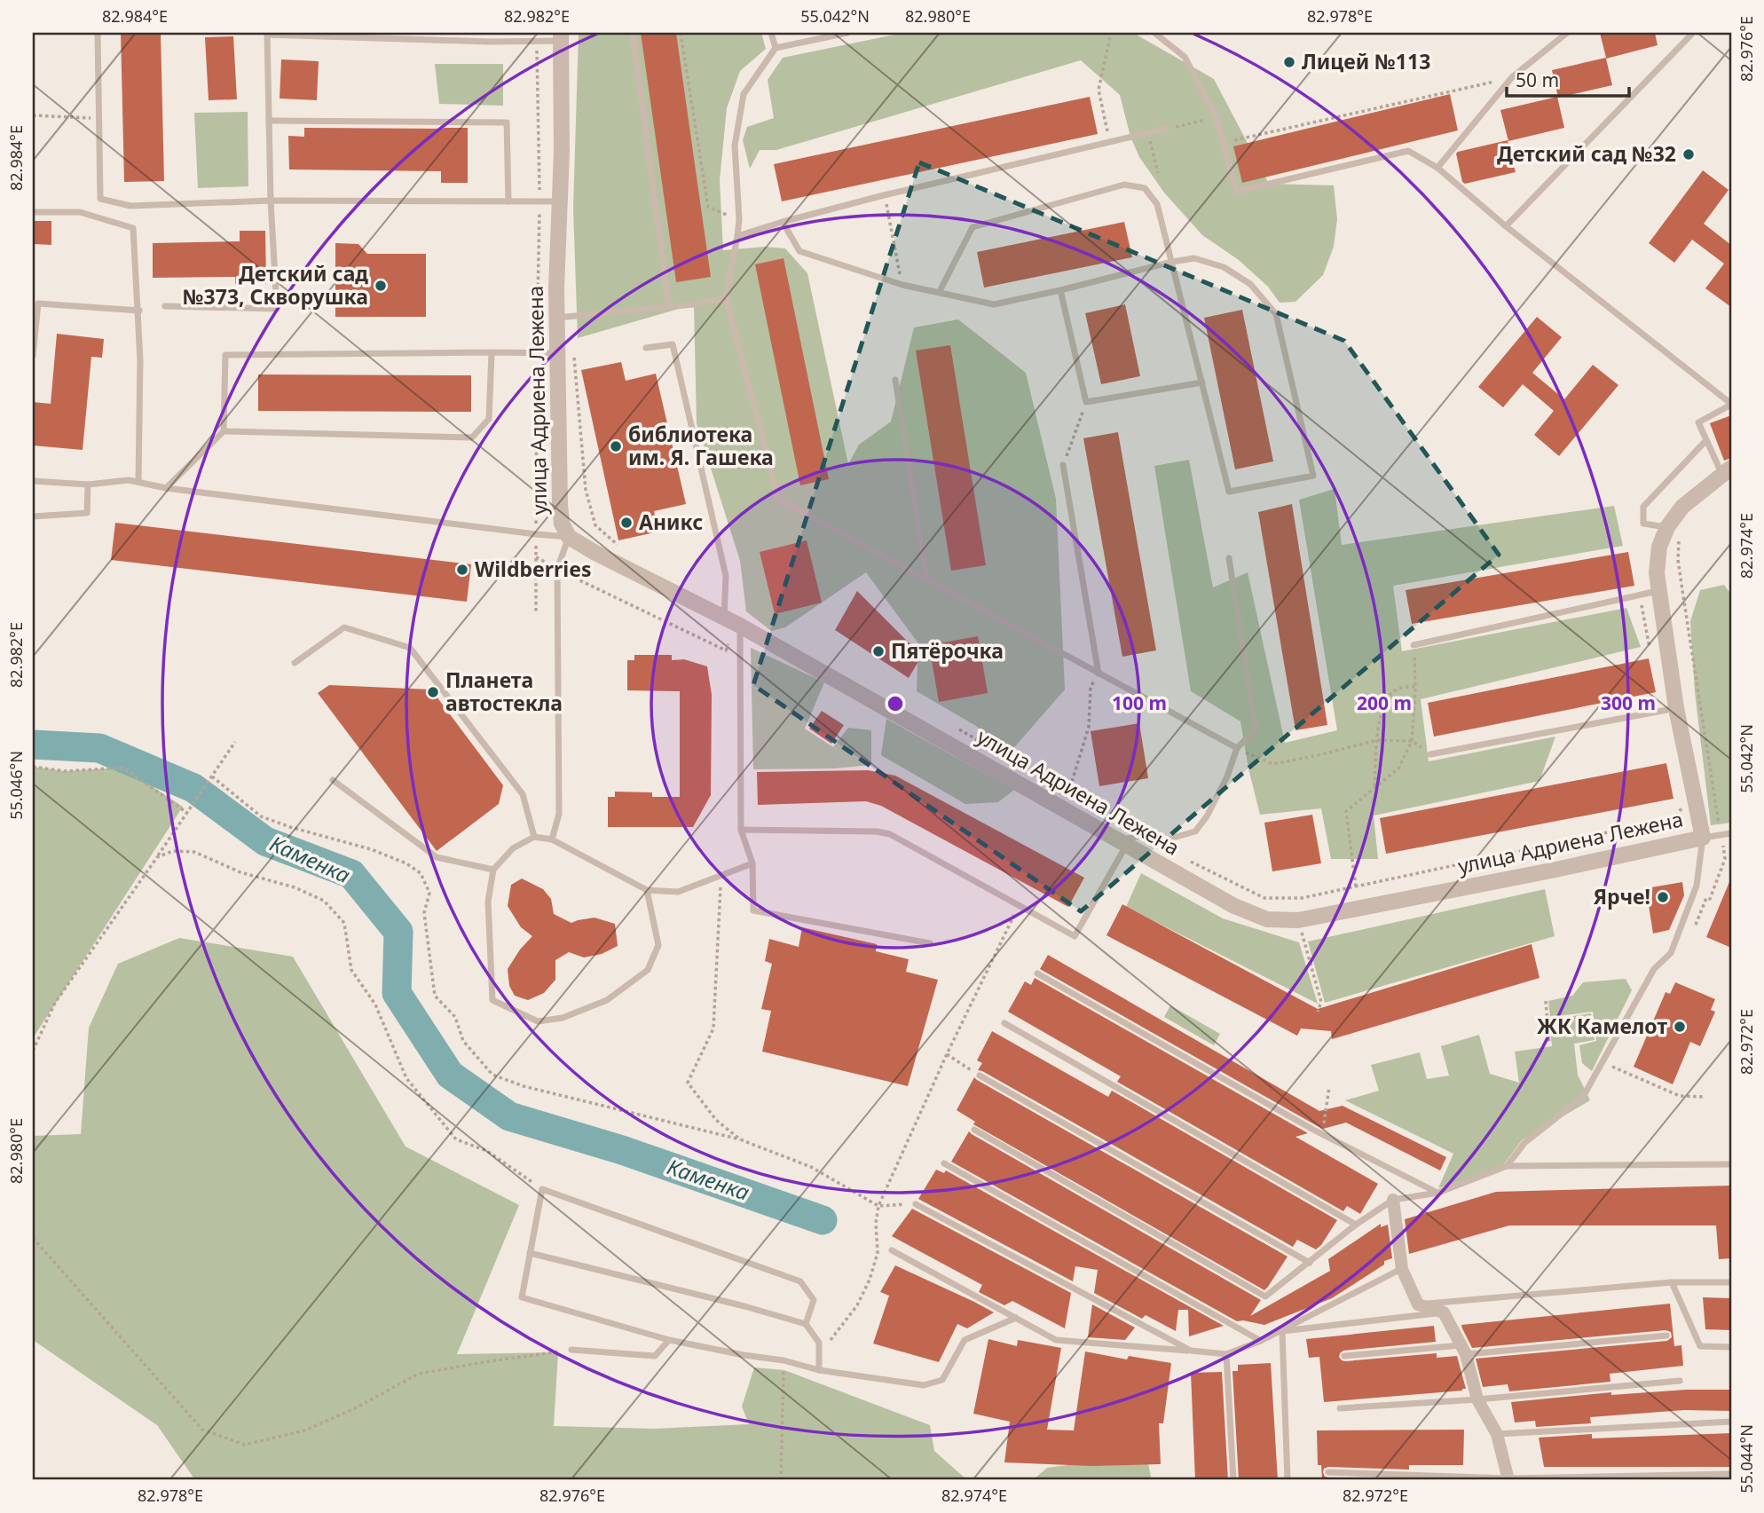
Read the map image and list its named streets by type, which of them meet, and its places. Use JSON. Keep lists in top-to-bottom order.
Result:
{
  "streets": {
    "street": ["улица Адриена Лежена"]
  },
  "water": ["Каменка"],
  "places": [
    "Лицей №113",
    "Детский сад №32",
    "Детский сад №373, Скворушка",
    "библиотека им. Я. Гашека",
    "Аникс",
    "Wildberries",
    "Пятёрочка",
    "Планета автостекла",
    "Ярче!",
    "ЖК Камелот"
  ],
  "scale_bar": "50 m",
  "coordinates": [
    "82.984°E",
    "82.982°E",
    "55.042°N",
    "82.980°E",
    "82.978°E",
    "82.976°E",
    "82.974°E",
    "55.046°N",
    "82.972°E",
    "55.044°N"
  ],
  "rings": ["100 m", "200 m", "300 m"]
}
